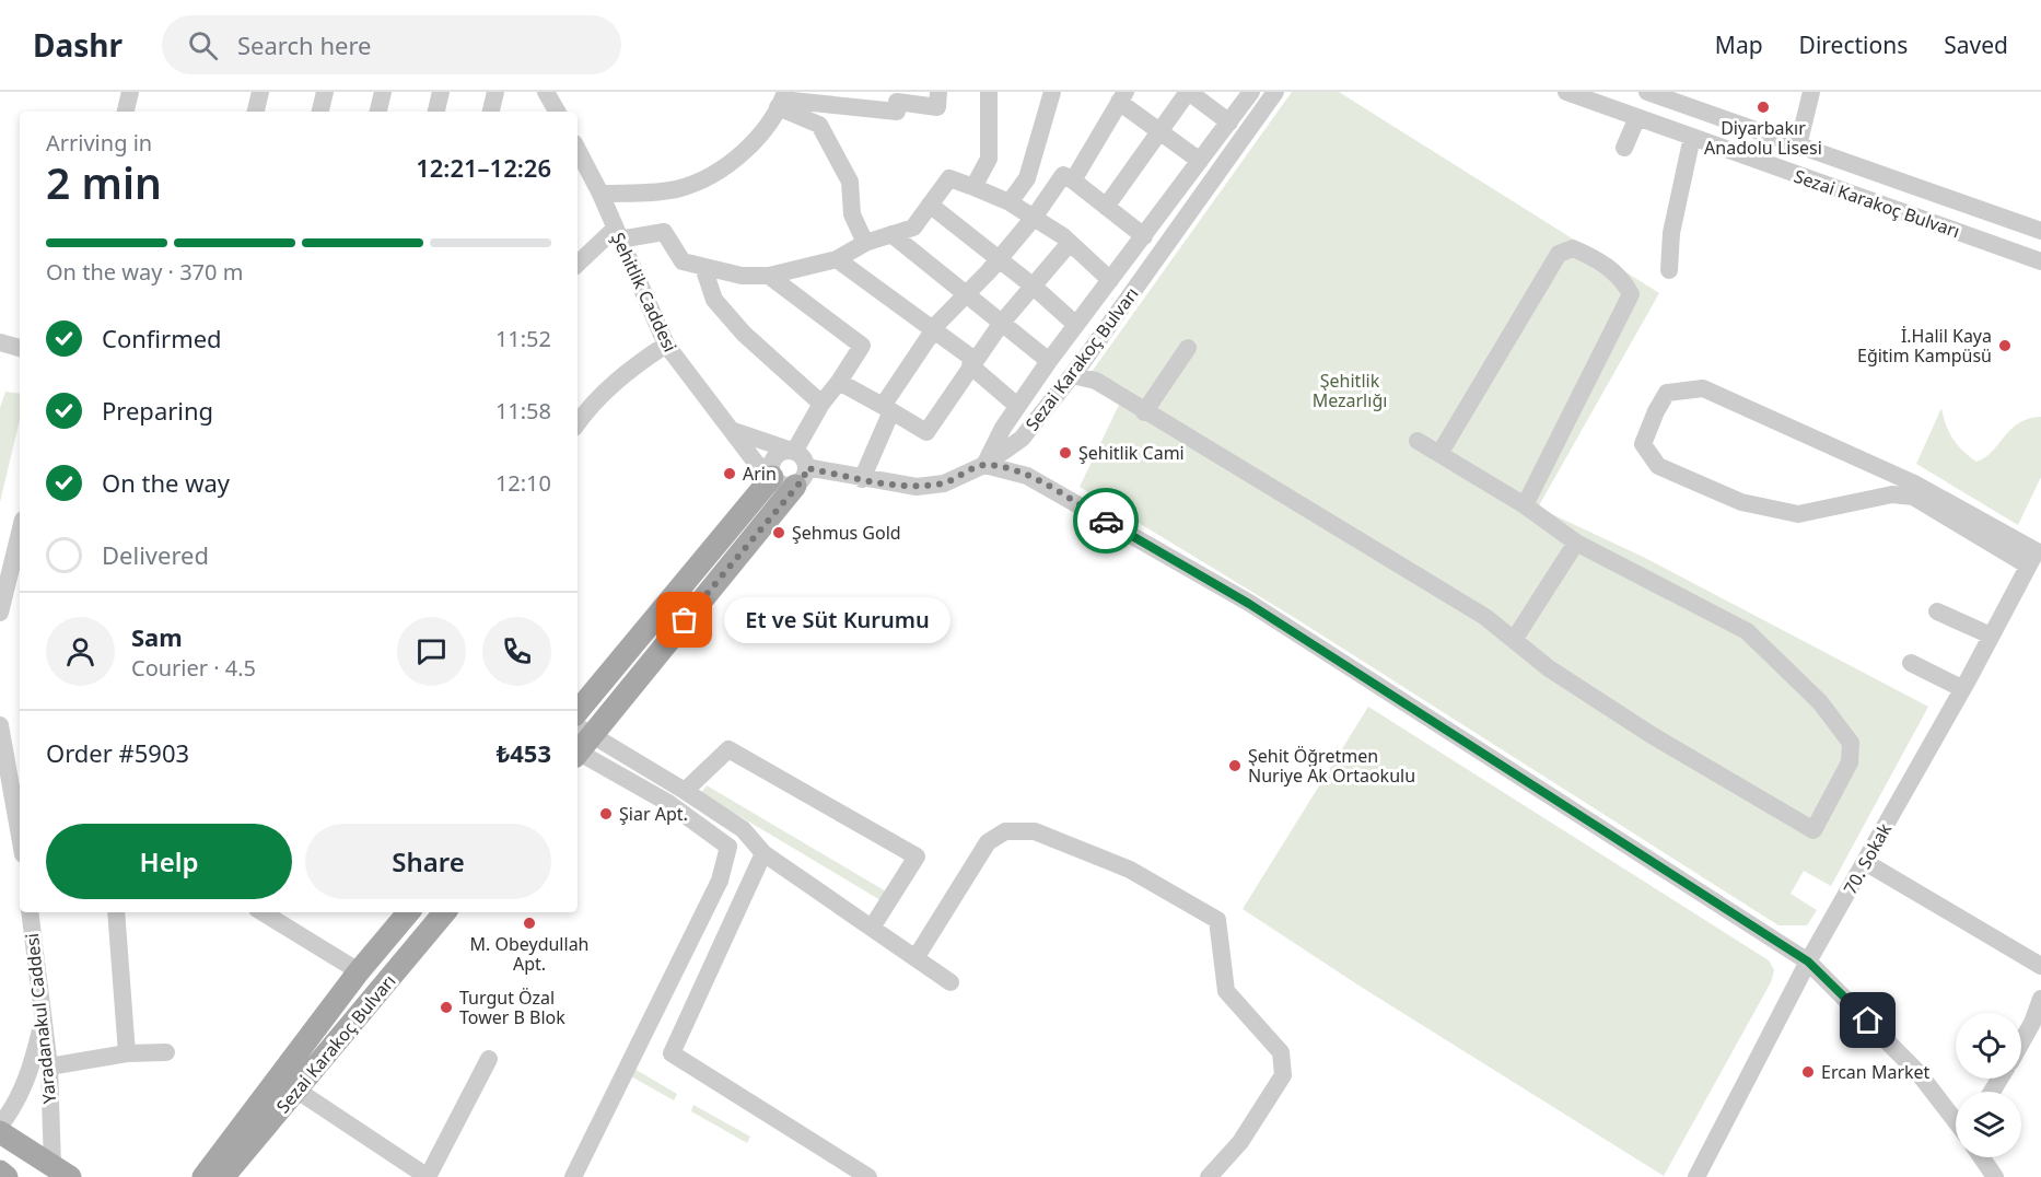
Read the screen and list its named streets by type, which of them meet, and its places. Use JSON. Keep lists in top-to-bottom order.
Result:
{
  "streets": {
    "main road": ["Sezai Karakoç Bulvarı"],
    "street": ["Şehitlik Caddesi", "70. Sokak", "Yaradanakul Caddesi"]
  },
  "crossings": [
    ["Sezai Karakoç Bulvarı", "Şehitlik Caddesi"]
  ],
  "parks": ["Şehitlik Mezarlığı"],
  "places": [
    "Diyarbakır Anadolu Lisesi",
    "İ.Halil Kaya Eğitim Kampüsü",
    "Şehitlik Cami",
    "Arin",
    "Şehmus Gold",
    "Et ve Süt Kurumu",
    "Şehit Öğretmen Nuriye Ak Ortaokulu",
    "Şiar Apt.",
    "M. Obeydullah Apt.",
    "Turgut Özal Tower B Blok",
    "Ercan Market"
  ],
  "page": {
    "header": "Dashr",
    "search": "Search here",
    "nav": ["Map", "Directions", "Saved"],
    "heading": ["2 min", "Arriving in", "12:21–12:26"],
    "panel": [
      "Sam",
      "Courier · 4.5",
      "Order #5903",
      "₺453"
    ],
    "bar": "On the way · 370 m",
    "list": [
      ["Confirmed", "11:52"],
      ["Preparing", "11:58"],
      ["On the way", "12:10"],
      "Delivered"
    ],
    "bubble": "Et ve Süt Kurumu",
    "buttons": ["Help", "Share"]
  }
}
